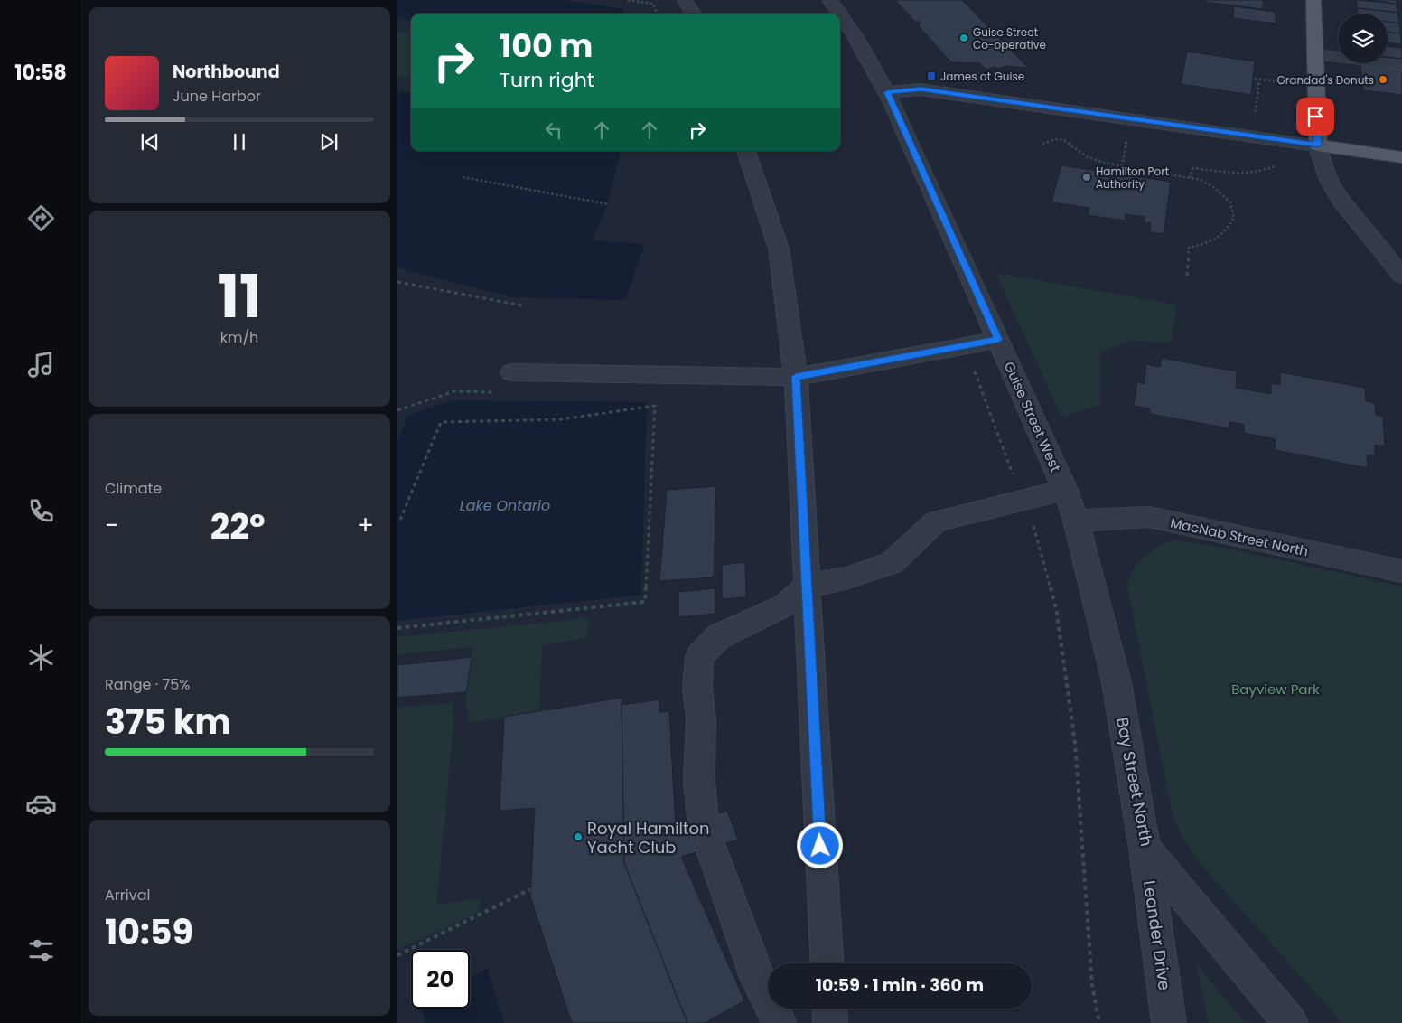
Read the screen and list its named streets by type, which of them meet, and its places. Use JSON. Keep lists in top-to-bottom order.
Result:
{
  "streets": {
    "street": [
      "Guise Street West",
      "MacNab Street North",
      "Bay Street North",
      "Leander Drive"
    ]
  },
  "crossings": [
    ["Guise Street West", "MacNab Street North"],
    ["Guise Street West", "Bay Street North"],
    ["MacNab Street North", "Bay Street North"],
    ["Bay Street North", "Leander Drive"]
  ],
  "water": ["Lake Ontario"],
  "parks": ["Bayview Park"],
  "places": {
    "other": [
      "Guise Street Co-operative",
      "Grandad's Donuts",
      "Hamilton Port Authority",
      "Royal Hamilton Yacht Club"
    ],
    "transit": ["James at Guise"]
  },
  "page": {
    "tabs": "10:58",
    "turn": ["100 m", "Turn right"],
    "song": ["Northbound", "June Harbor"],
    "tile": [
      ["11", "km/h"],
      "Climate",
      ["Range · 75%", "375 km"],
      ["Arrival", "10:59"]
    ],
    "heat": ["−", "22°", "+"],
    "limit": "20",
    "trip": "10:59 · 1 min · 360 m"
  }
}
